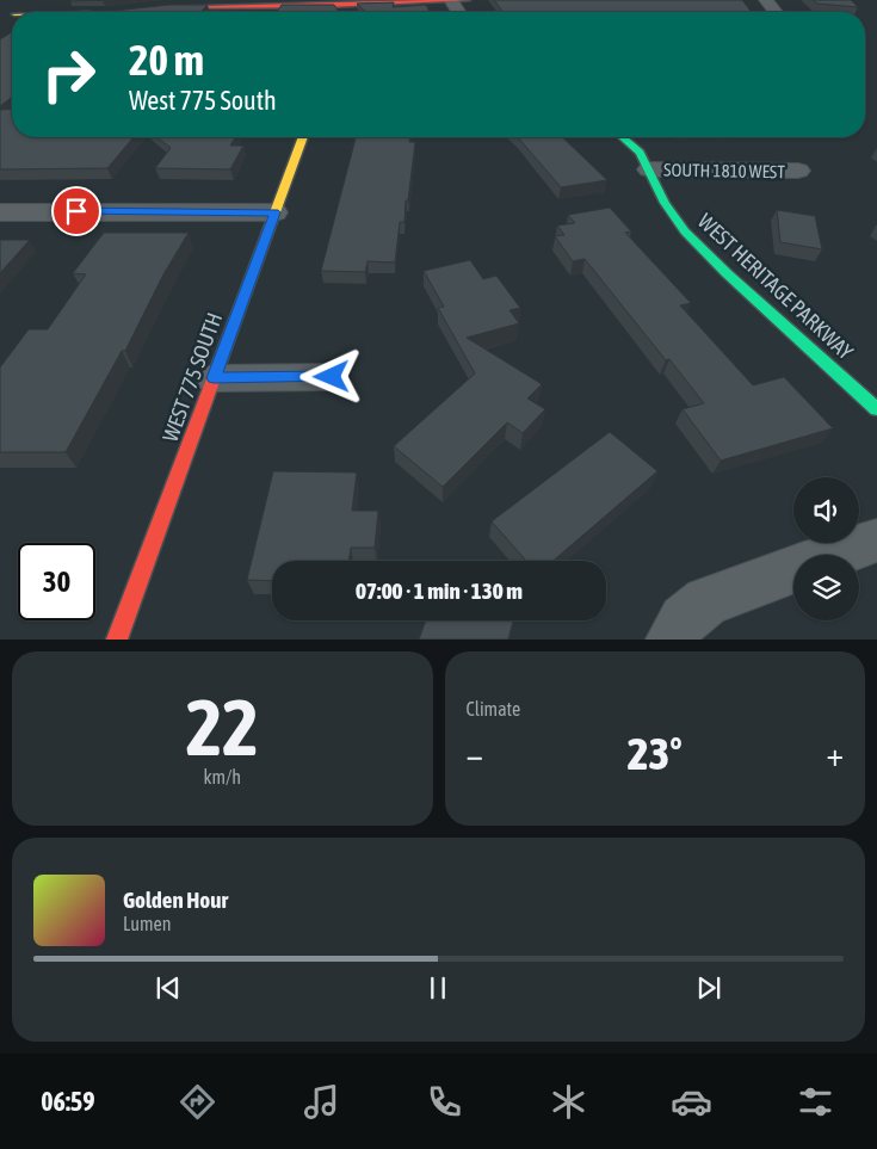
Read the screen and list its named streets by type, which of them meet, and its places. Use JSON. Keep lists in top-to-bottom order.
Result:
{
  "streets": {
    "street": ["SOUTH 1810 WEST", "WEST HERITAGE PARKWAY", "WEST 775 SOUTH"]
  },
  "crossings": [
    ["SOUTH 1810 WEST", "WEST HERITAGE PARKWAY"]
  ],
  "page": {
    "turn": ["20 m", "West 775 South"],
    "limit": "30",
    "trip": "07:00 · 1 min · 130 m",
    "tile": [
      ["22", "km/h"],
      "Climate"
    ],
    "heat": ["−", "23°", "+"],
    "song": ["Golden Hour", "Lumen"],
    "tabs": "06:59"
  }
}
